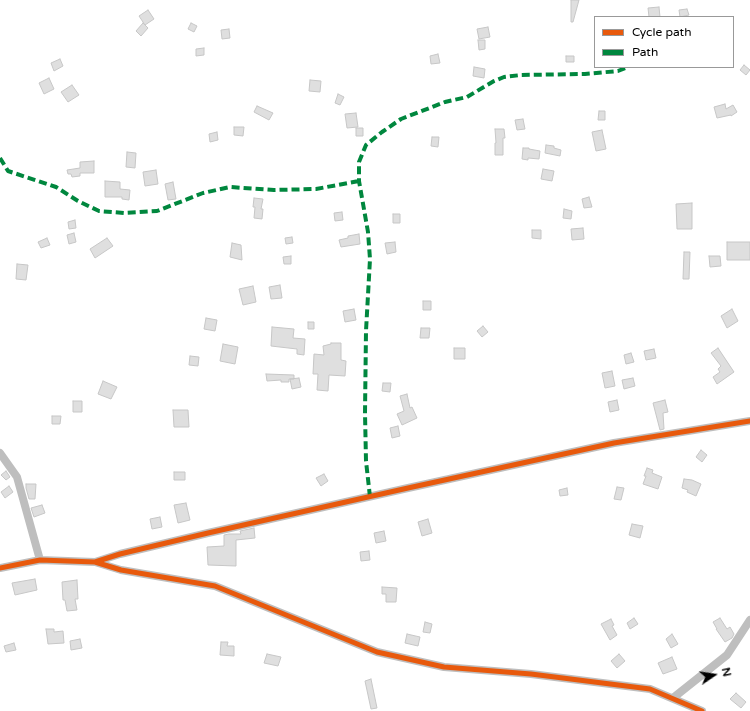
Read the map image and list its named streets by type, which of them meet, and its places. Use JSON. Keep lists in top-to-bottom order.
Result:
{
  "legend": ["Cycle path", "Path"],
  "north": "right"
}
